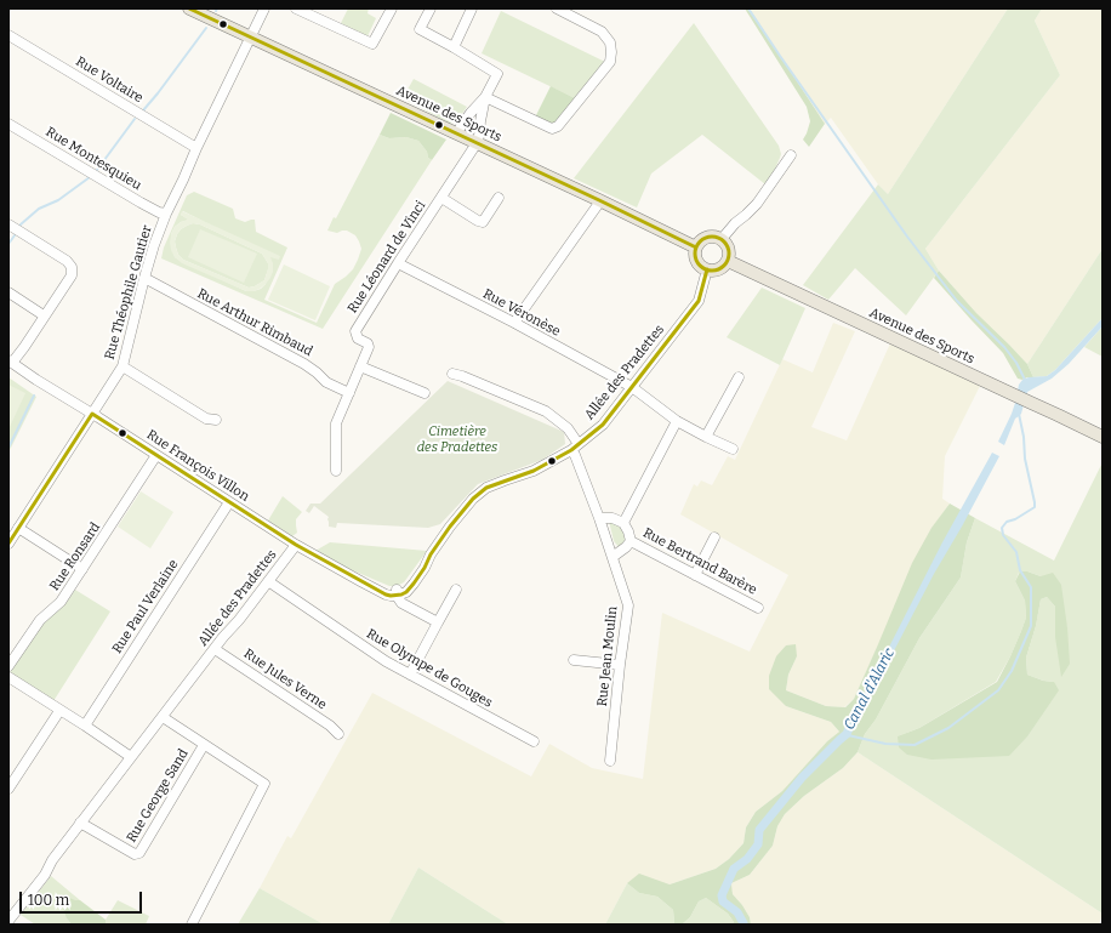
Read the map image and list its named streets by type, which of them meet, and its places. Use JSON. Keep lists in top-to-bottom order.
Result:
{
  "streets": {
    "main road": ["Avenue des Sports"],
    "street": [
      "Rue Voltaire",
      "Rue Montesquieu",
      "Rue Léonard de Vinci",
      "Rue Théophile Gautier",
      "Rue Véronèse",
      "Rue Arthur Rimbaud",
      "Allée des Pradettes",
      "Rue François Villon",
      "Rue Ronsard",
      "Rue Bertrand Barère",
      "Rue Paul Verlaine",
      "Rue Jean Moulin",
      "Rue Olympe de Gouges",
      "Rue Jules Verne",
      "Rue George Sand"
    ]
  },
  "crossings": [
    ["Rue Voltaire", "Rue Théophile Gautier"],
    ["Avenue des Sports", "Rue Léonard de Vinci"],
    ["Avenue des Sports", "Rue Théophile Gautier"],
    ["Avenue des Sports", "Allée des Pradettes"],
    ["Rue Montesquieu", "Rue Théophile Gautier"],
    ["Rue Léonard de Vinci", "Rue Véronèse"],
    ["Rue Léonard de Vinci", "Rue Arthur Rimbaud"],
    ["Rue Théophile Gautier", "Rue Arthur Rimbaud"],
    ["Rue Théophile Gautier", "Rue François Villon"],
    ["Rue Véronèse", "Allée des Pradettes"],
    ["Allée des Pradettes", "Rue François Villon"],
    ["Allée des Pradettes", "Rue Jean Moulin"],
    ["Allée des Pradettes", "Rue Olympe de Gouges"],
    ["Allée des Pradettes", "Rue Jules Verne"],
    ["Allée des Pradettes", "Rue George Sand"],
    ["Rue François Villon", "Rue Ronsard"],
    ["Rue François Villon", "Rue Paul Verlaine"],
    ["Rue Bertrand Barère", "Rue Jean Moulin"]
  ],
  "water": ["Canal d'Alaric"],
  "parks": ["Cimetière des Pradettes"],
  "scale_bar": "100 m"
}
